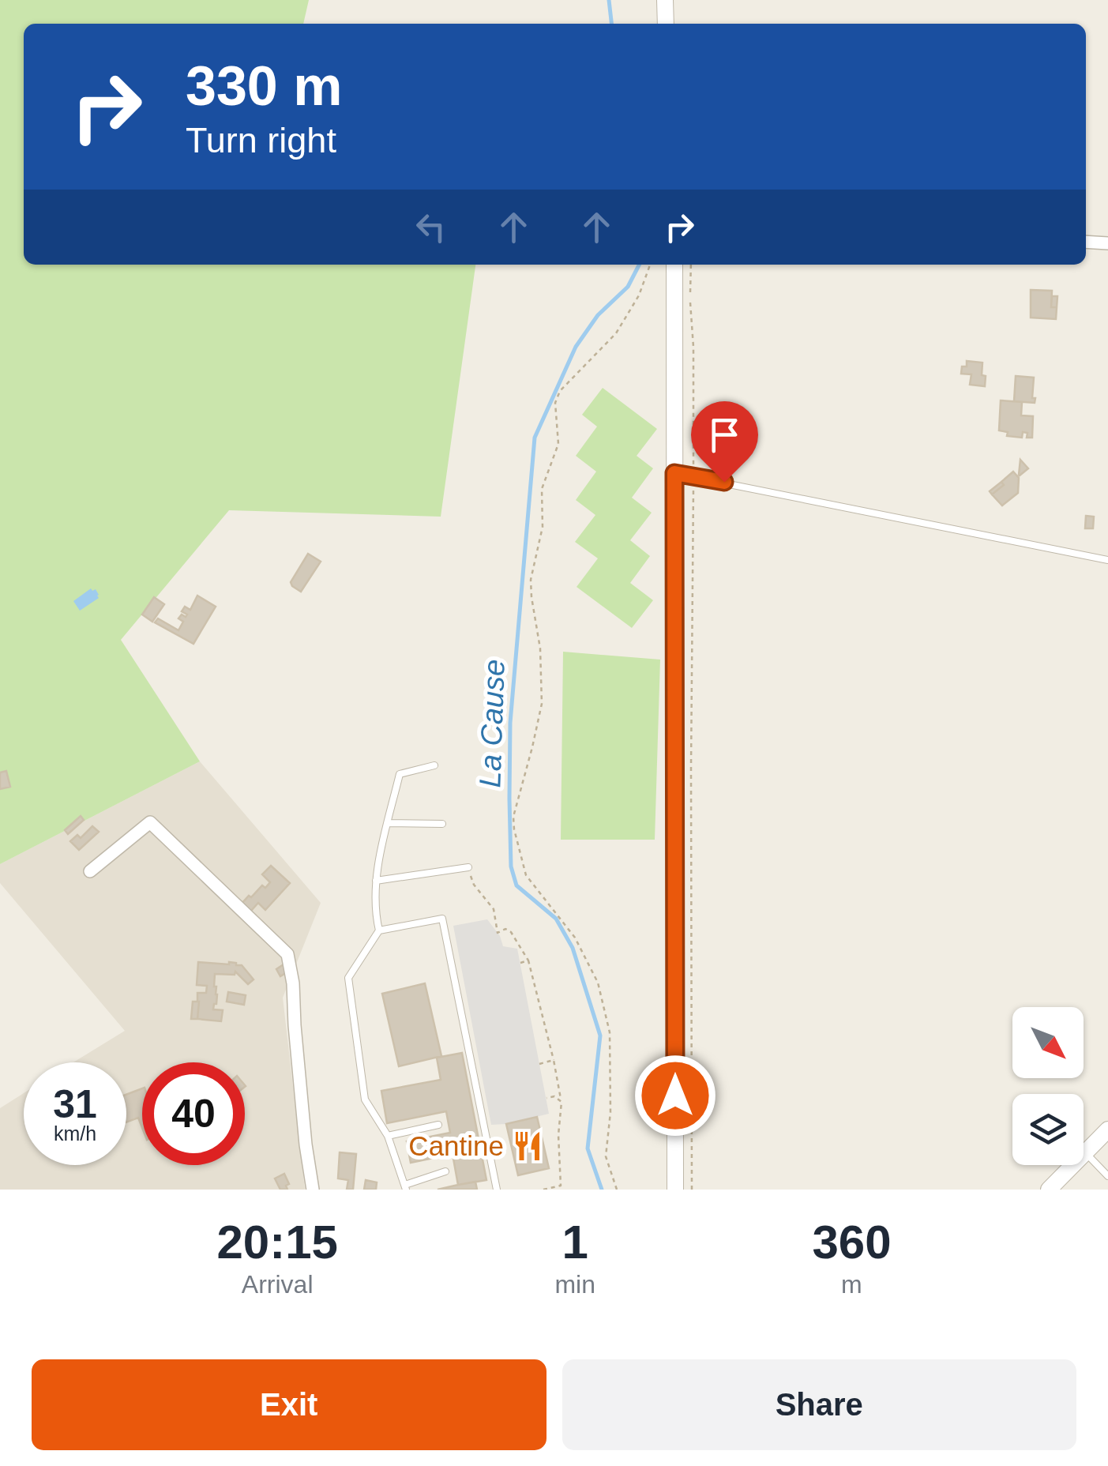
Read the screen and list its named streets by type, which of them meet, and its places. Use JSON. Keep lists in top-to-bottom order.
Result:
{
  "water": ["La Cause"],
  "places": {
    "restaurant": ["Cantine"]
  },
  "north": "bottom right",
  "page": {
    "turn": ["330 m", "Turn right"],
    "speed": "31 km/h",
    "limit": "40",
    "eta": [
      "20:15",
      "Arrival",
      "1",
      "min",
      "360",
      "m"
    ],
    "buttons": ["Exit", "Share"]
  }
}
